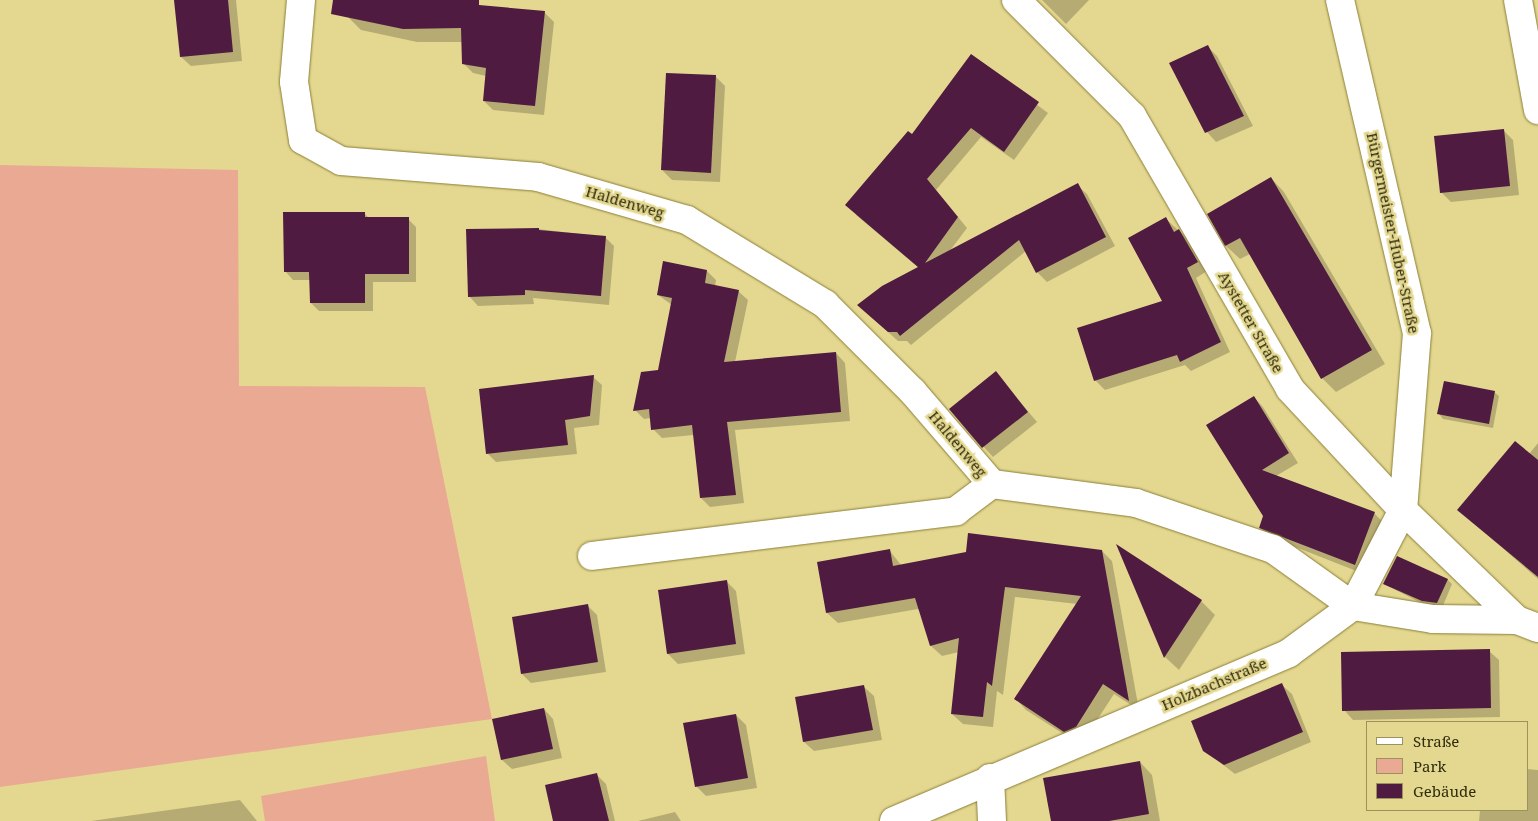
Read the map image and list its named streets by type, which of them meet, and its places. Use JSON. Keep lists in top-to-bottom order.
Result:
{
  "streets": {
    "street": [
      "Haldenweg",
      "Bürgermeister-Huber-Straße",
      "Aystetter Straße",
      "Holzbachstraße"
    ]
  },
  "crossings": [
    ["Haldenweg", "Bürgermeister-Huber-Straße"],
    ["Haldenweg", "Holzbachstraße"],
    ["Bürgermeister-Huber-Straße", "Aystetter Straße"],
    ["Bürgermeister-Huber-Straße", "Holzbachstraße"]
  ],
  "legend": ["Straße", "Park", "Gebäude"]
}
